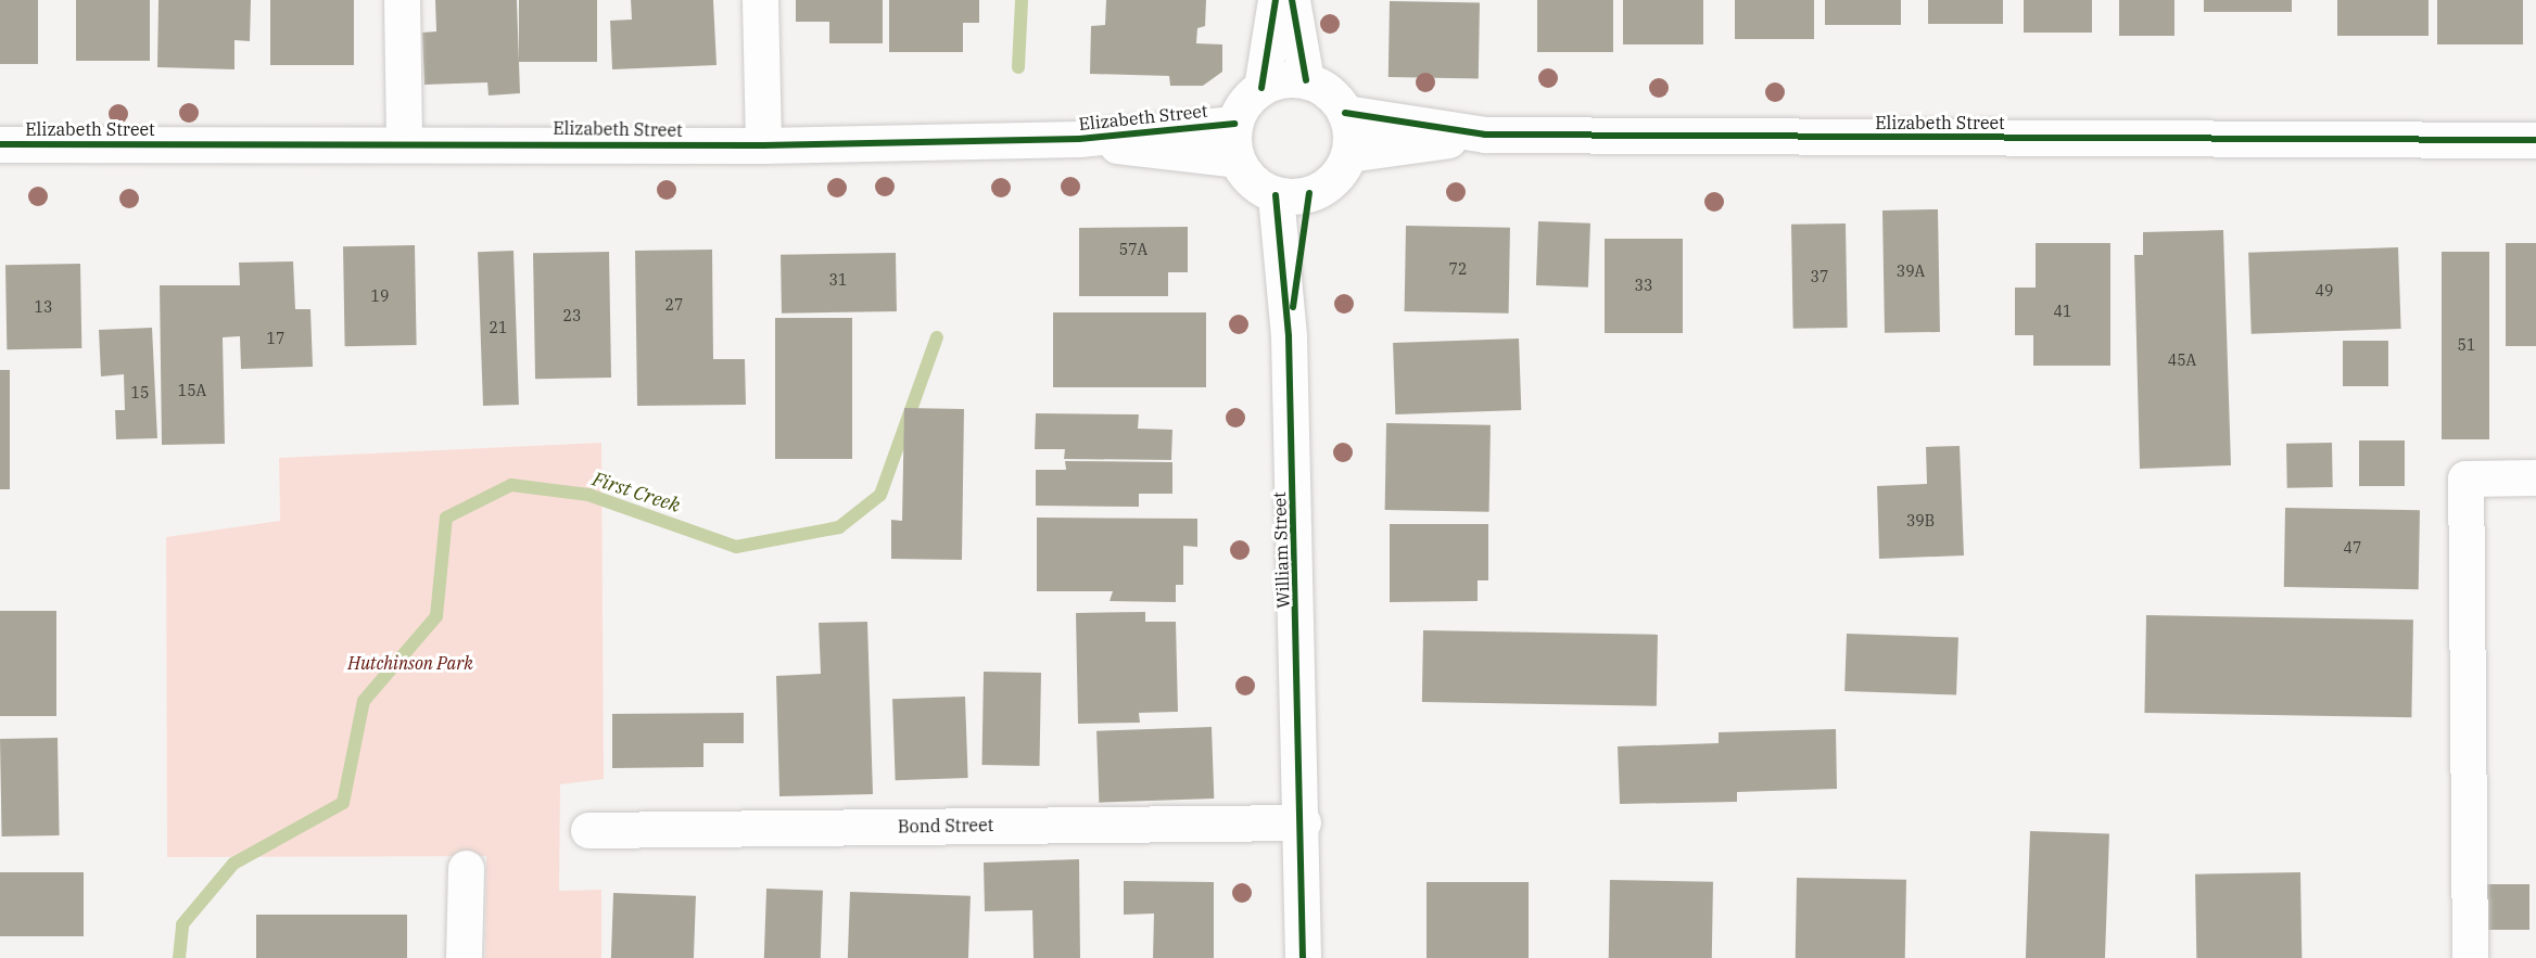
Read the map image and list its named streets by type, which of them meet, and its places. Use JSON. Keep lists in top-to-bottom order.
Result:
{
  "streets": {
    "street": ["Elizabeth Street", "William Street", "Bond Street"]
  },
  "crossings": [
    ["Elizabeth Street", "William Street"],
    ["William Street", "Bond Street"]
  ],
  "water": ["First Creek"],
  "parks": ["Hutchinson Park"],
  "house_numbers": [
    "57A",
    "72",
    "39A",
    "37",
    "31",
    "33",
    "49",
    "19",
    "27",
    "13",
    "41",
    "23",
    "21",
    "17",
    "51",
    "45A",
    "15A",
    "15",
    "39B",
    "47"
  ]
}
